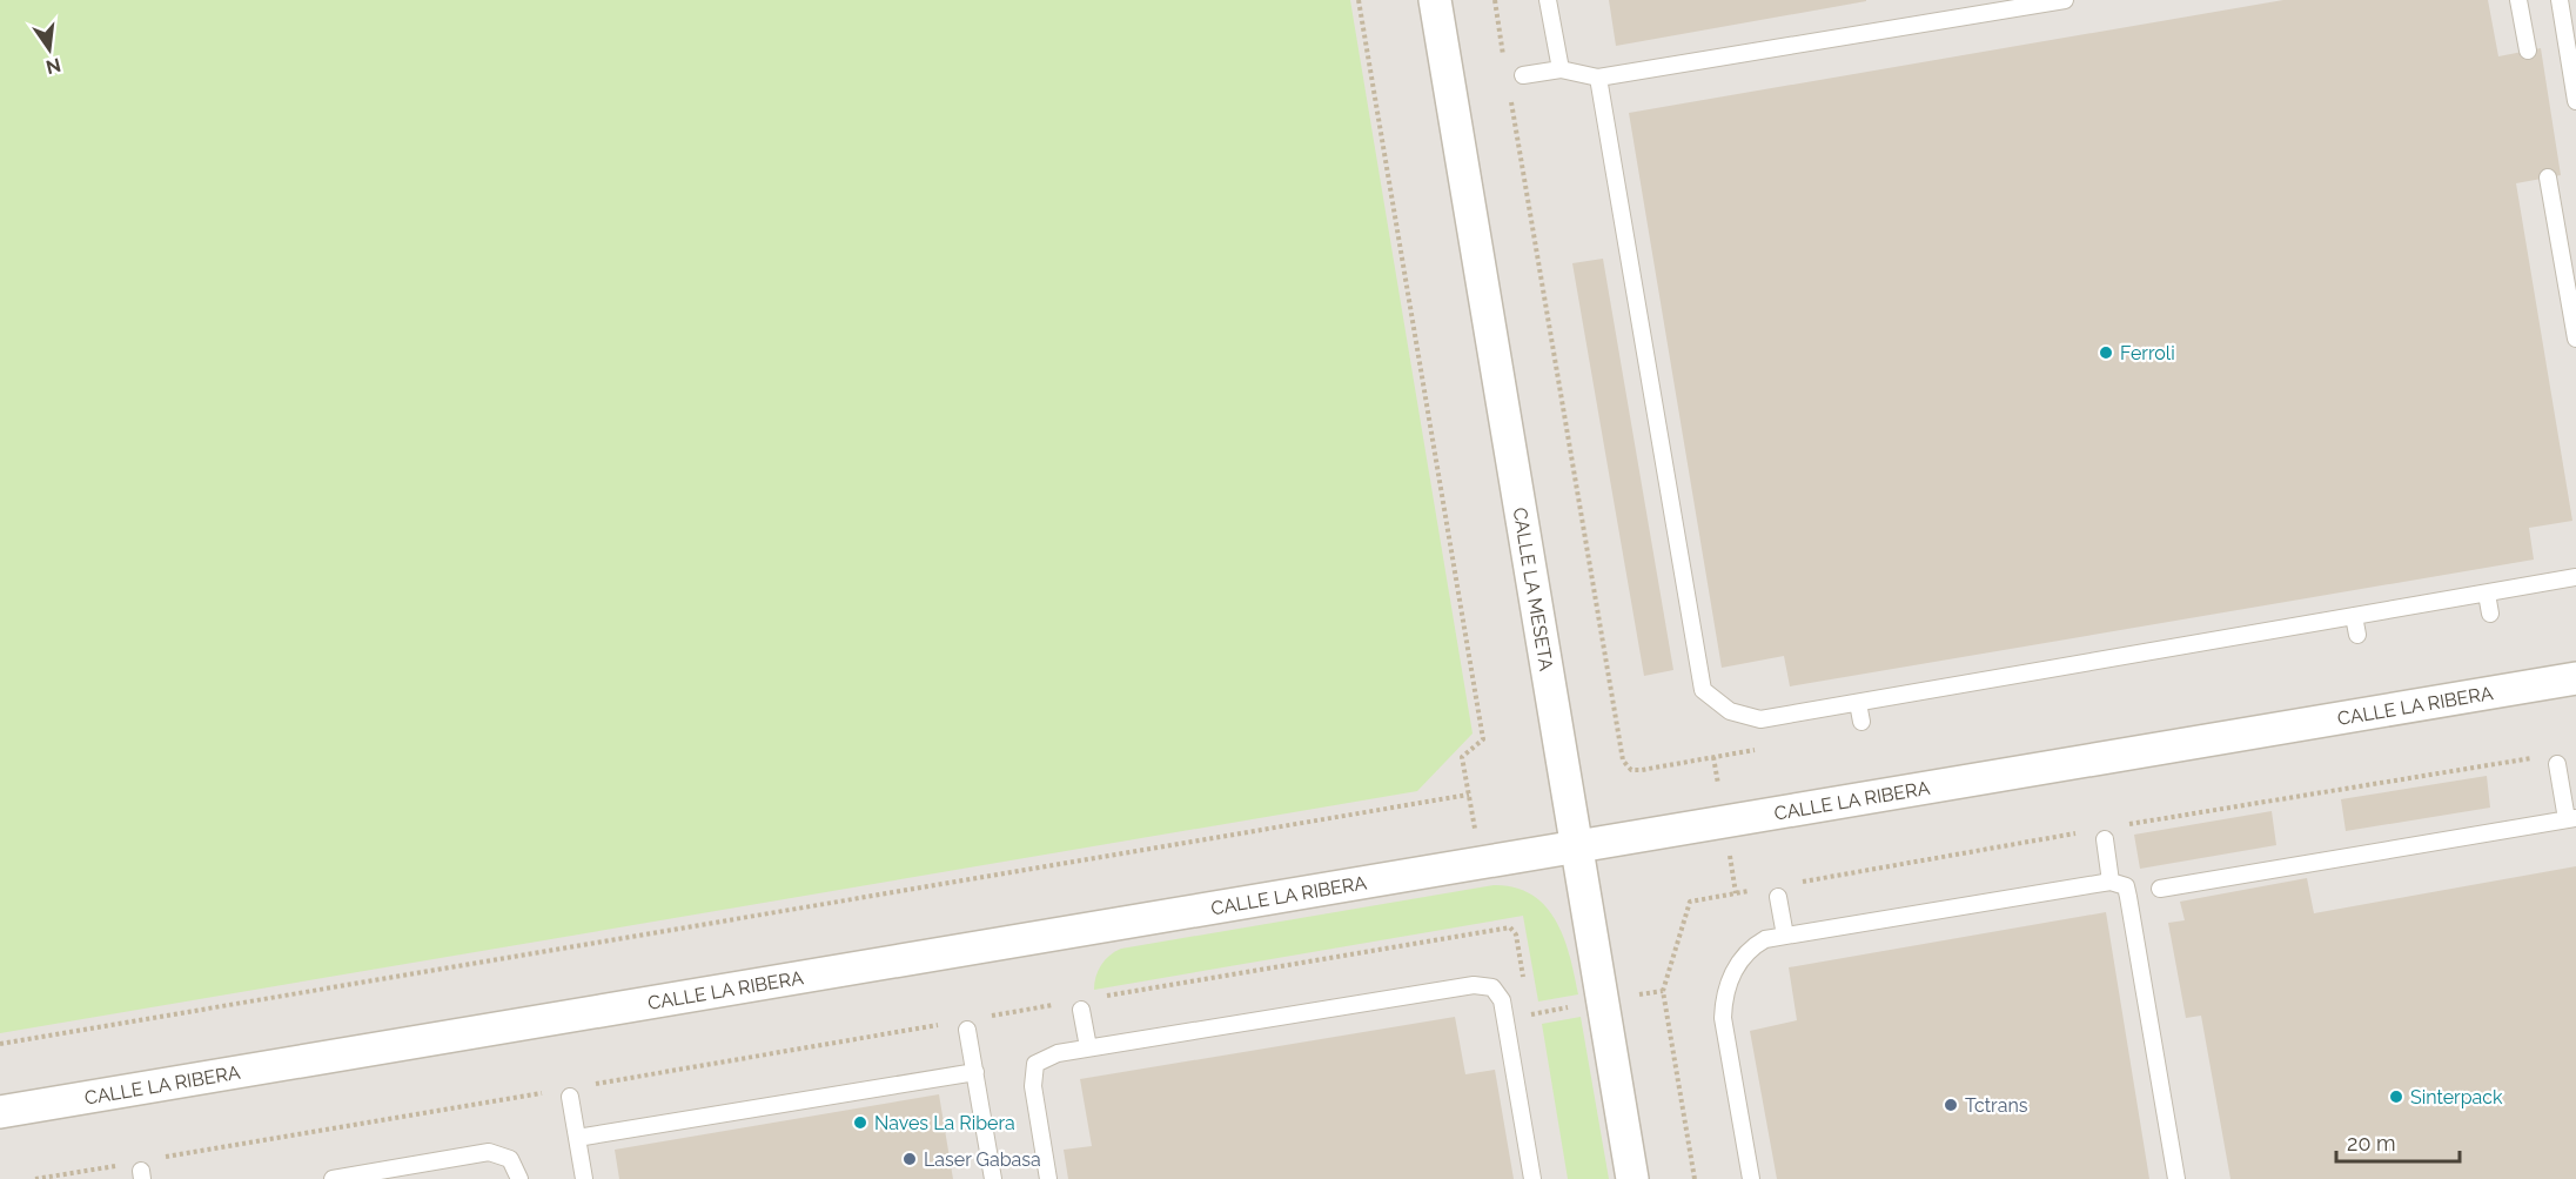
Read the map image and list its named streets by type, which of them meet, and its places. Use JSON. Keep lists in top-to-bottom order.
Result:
{
  "streets": {
    "street": ["CALLE LA MESETA", "CALLE LA RIBERA"]
  },
  "crossings": [
    ["CALLE LA MESETA", "CALLE LA RIBERA"]
  ],
  "places": [
    "Ferroli",
    "Sinterpack",
    "Tctrans",
    "Naves La Ribera",
    "Laser Gabasa"
  ],
  "scale_bar": "20 m",
  "north": "bottom"
}
